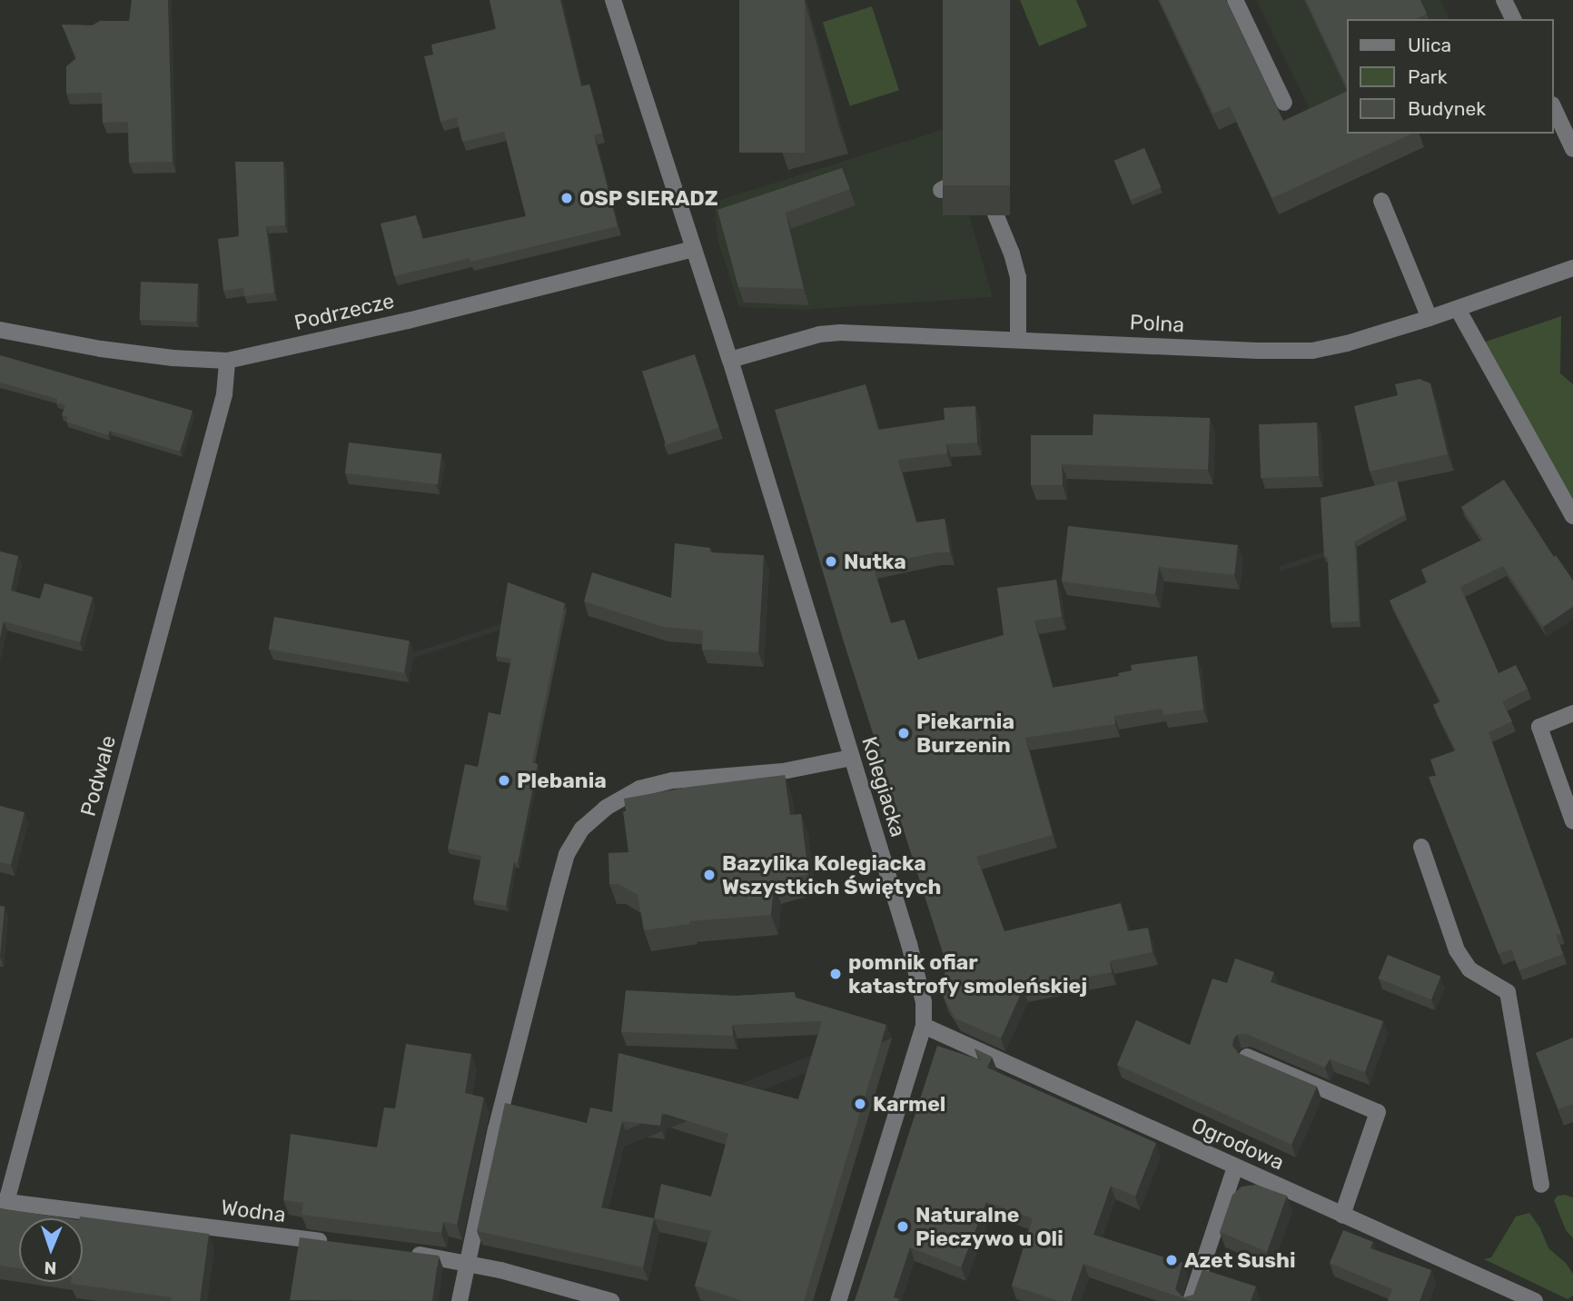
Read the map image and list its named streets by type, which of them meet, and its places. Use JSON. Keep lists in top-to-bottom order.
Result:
{
  "streets": {
    "street": [
      "Podrzecze",
      "Polna",
      "Podwale",
      "Kolegiacka",
      "Ogrodowa",
      "Wodna"
    ]
  },
  "crossings": [
    ["Podrzecze", "Podwale"],
    ["Podrzecze", "Kolegiacka"],
    ["Polna", "Kolegiacka"],
    ["Podwale", "Wodna"],
    ["Kolegiacka", "Ogrodowa"]
  ],
  "places": [
    "OSP SIERADZ",
    "Nutka",
    "Piekarnia Burzenin",
    "Plebania",
    "Bazylika Kolegiacka Wszystkich Świętych",
    "pomnik ofiar katastrofy smoleńskiej",
    "Karmel",
    "Naturalne Pieczywo u Oli",
    "Azet Sushi"
  ],
  "legend": ["Ulica", "Park", "Budynek"],
  "north": "bottom"
}
